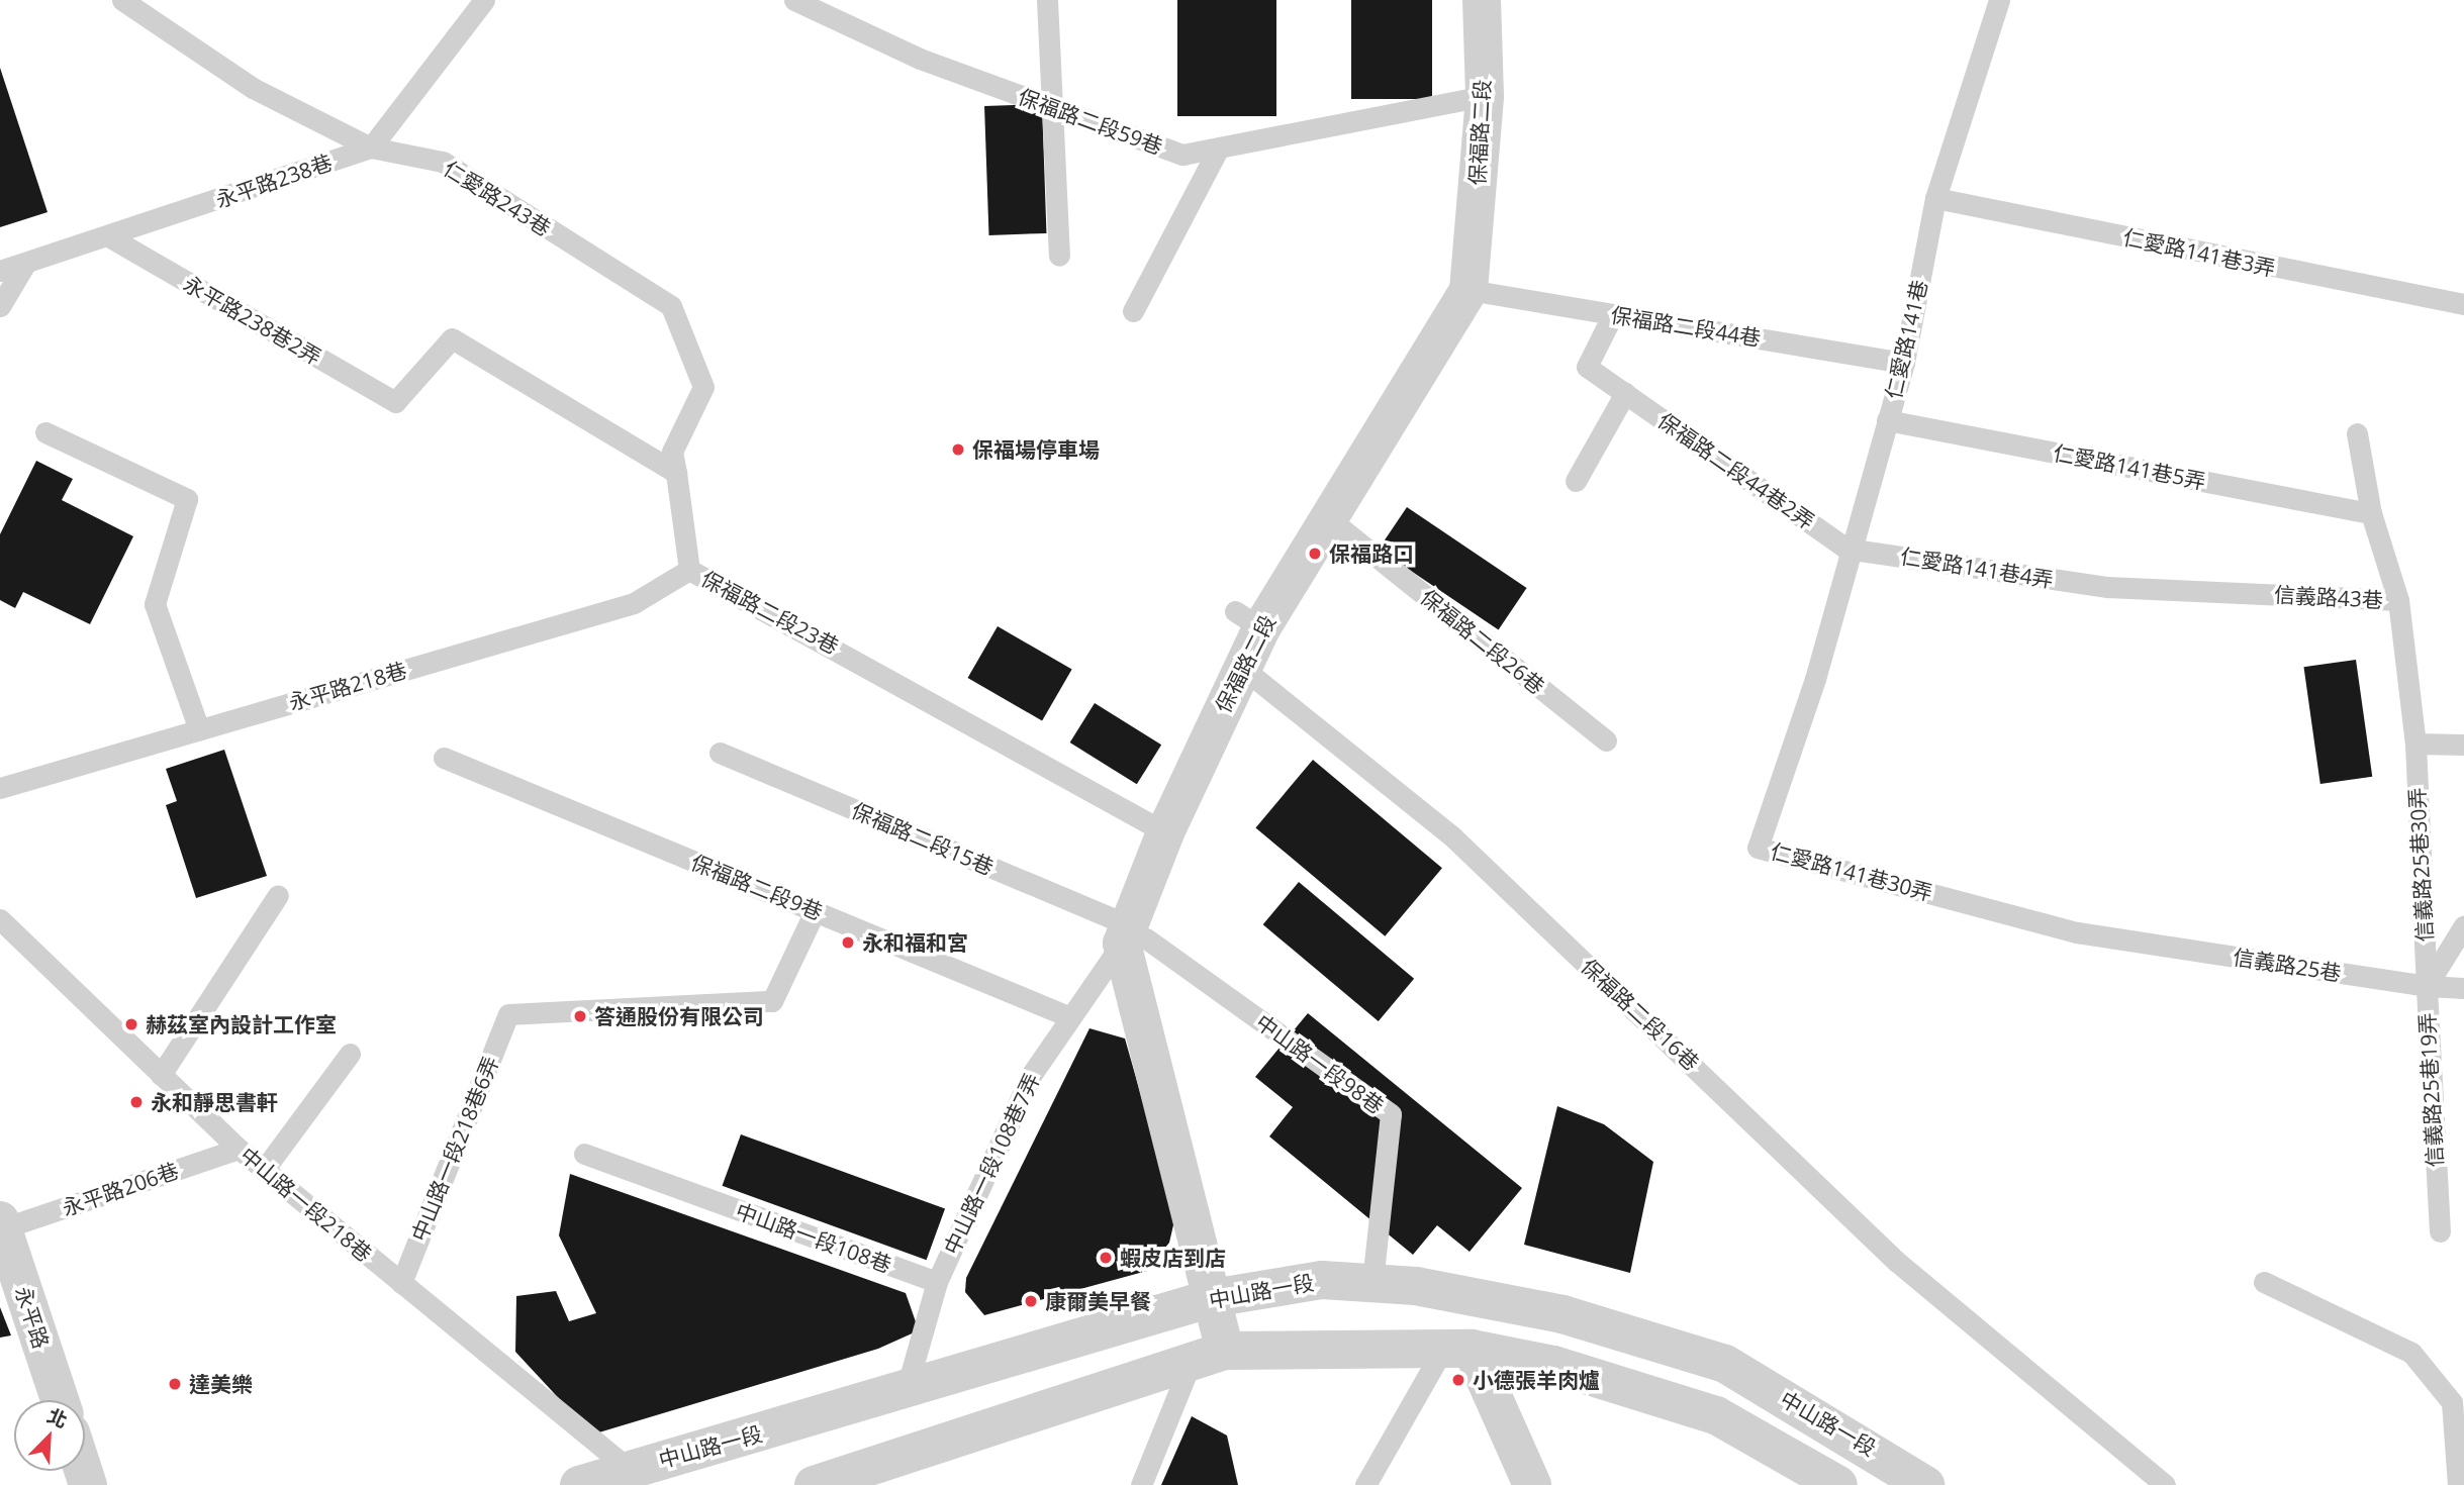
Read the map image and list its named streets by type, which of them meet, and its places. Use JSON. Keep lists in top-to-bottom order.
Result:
{
  "streets": {
    "street": ["保福路二段", "中山路一段", "永平路"],
    "lane": [
      "保福路二段59巷",
      "永平路238巷",
      "仁愛路243巷",
      "仁愛路141巷3弄",
      "永平路238巷2弄",
      "保福路二段44巷",
      "仁愛路141巷",
      "仁愛路141巷5弄",
      "保福路二段44巷2弄",
      "仁愛路141巷4弄",
      "信義路43巷",
      "保福路二段23巷",
      "保福路二段26巷",
      "永平路218巷",
      "保福路二段15巷",
      "信義路25巷30弄",
      "仁愛路141巷30弄",
      "保福路二段9巷",
      "信義路25巷",
      "保福路二段16巷",
      "中山路一段98巷",
      "信義路25巷19弄",
      "中山路一段218巷6弄",
      "中山路一段108巷7弄",
      "永平路206巷",
      "中山路一段218巷",
      "中山路一段108巷"
    ]
  },
  "crossings": [
    ["保福路二段59巷", "保福路二段"],
    ["保福路二段", "保福路二段44巷"],
    ["保福路二段", "保福路二段23巷"],
    ["保福路二段", "保福路二段26巷"],
    ["保福路二段", "保福路二段15巷"],
    ["保福路二段", "保福路二段16巷"],
    ["保福路二段", "中山路一段98巷"],
    ["保福路二段", "中山路一段108巷7弄"],
    ["永平路238巷", "仁愛路243巷"],
    ["永平路238巷", "永平路238巷2弄"],
    ["仁愛路243巷", "永平路238巷2弄"],
    ["仁愛路243巷", "保福路二段23巷"],
    ["仁愛路141巷3弄", "仁愛路141巷"],
    ["永平路238巷2弄", "保福路二段23巷"],
    ["保福路二段44巷", "仁愛路141巷"],
    ["保福路二段44巷", "保福路二段44巷2弄"],
    ["仁愛路141巷", "仁愛路141巷5弄"],
    ["仁愛路141巷", "保福路二段44巷2弄"],
    ["仁愛路141巷", "仁愛路141巷4弄"],
    ["仁愛路141巷", "仁愛路141巷30弄"],
    ["保福路二段44巷2弄", "仁愛路141巷4弄"],
    ["仁愛路141巷4弄", "信義路43巷"],
    ["信義路43巷", "信義路25巷30弄"],
    ["保福路二段23巷", "永平路218巷"],
    ["保福路二段15巷", "中山路一段98巷"],
    ["保福路二段15巷", "中山路一段108巷7弄"],
    ["信義路25巷30弄", "信義路25巷"],
    ["信義路25巷30弄", "信義路25巷19弄"],
    ["仁愛路141巷30弄", "信義路25巷"],
    ["保福路二段9巷", "中山路一段218巷6弄"],
    ["保福路二段9巷", "中山路一段108巷7弄"],
    ["信義路25巷", "信義路25巷19弄"],
    ["中山路一段98巷", "中山路一段108巷7弄"],
    ["中山路一段98巷", "中山路一段"],
    ["中山路一段218巷6弄", "中山路一段218巷"],
    ["中山路一段108巷7弄", "中山路一段108巷"],
    ["永平路206巷", "中山路一段218巷"],
    ["永平路206巷", "永平路"],
    ["中山路一段218巷", "中山路一段"]
  ],
  "places": [
    "保福場停車場",
    "保福路口",
    "永和福和宮",
    "答通股份有限公司",
    "赫茲室內設計工作室",
    "永和靜思書軒",
    "蝦皮店到店",
    "康爾美早餐",
    "小德張羊肉爐",
    "達美樂"
  ],
  "north": "top right"
}
